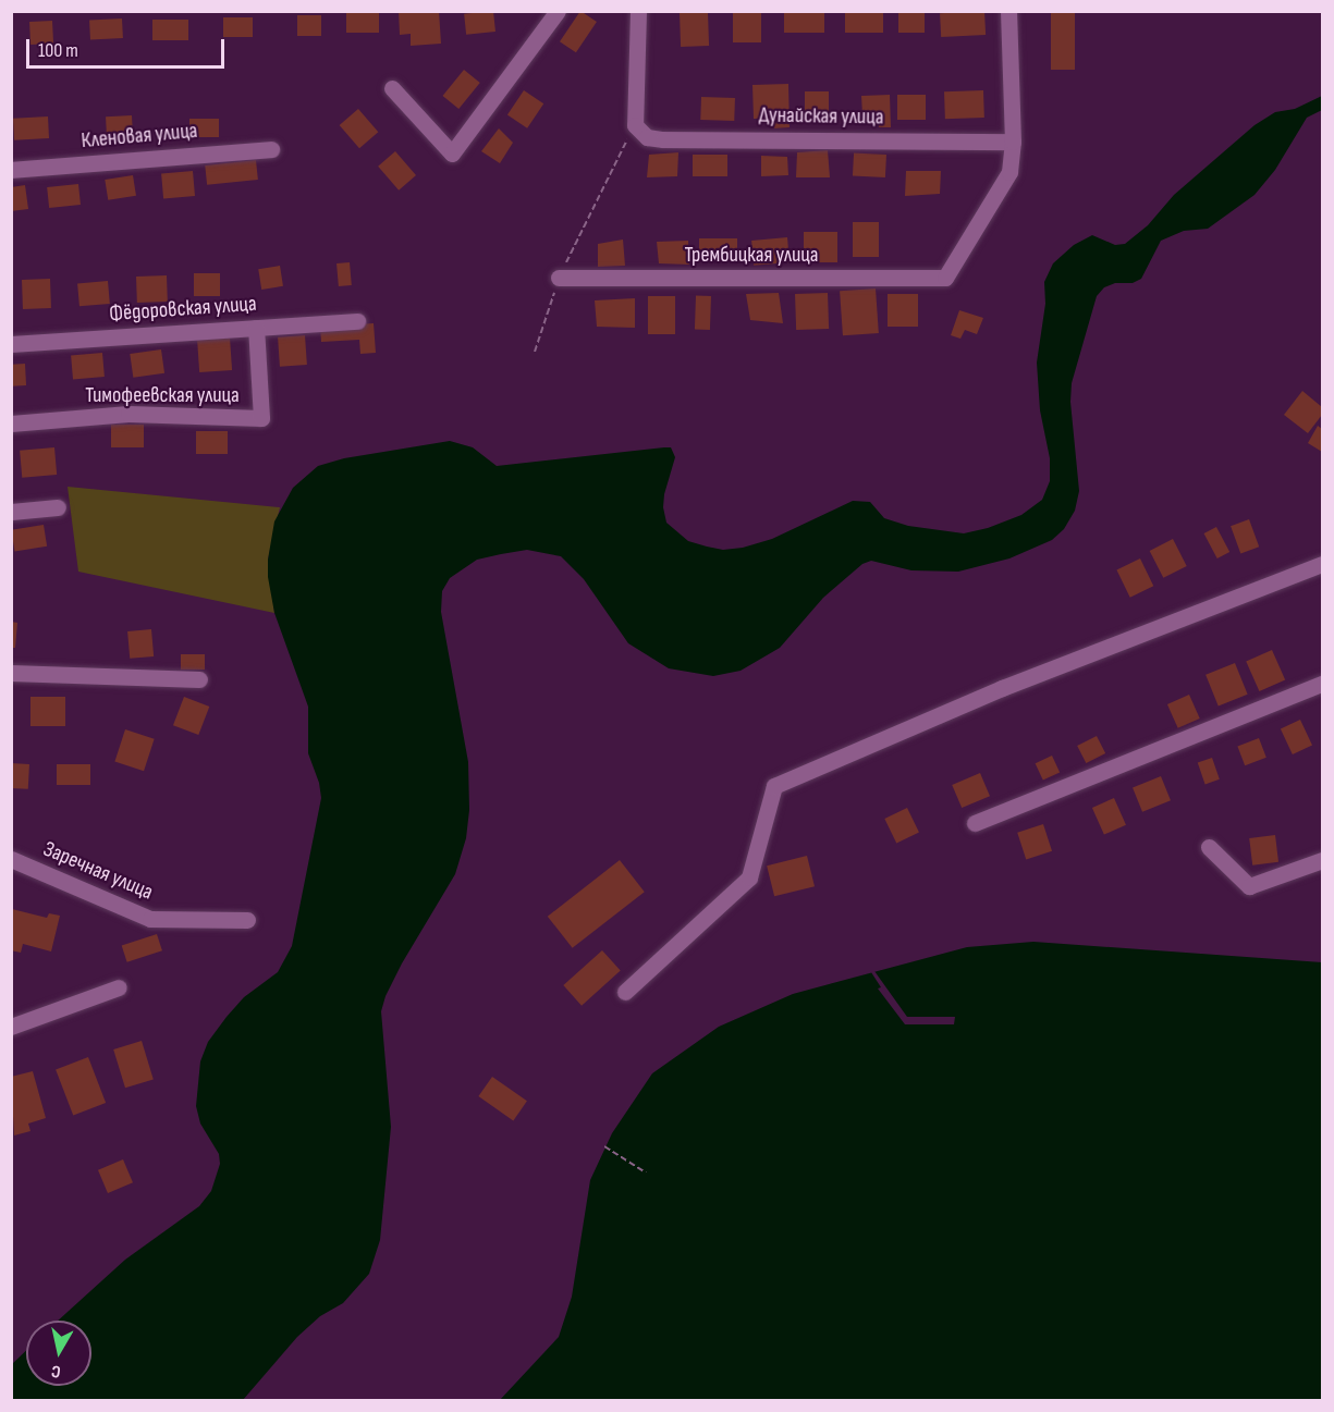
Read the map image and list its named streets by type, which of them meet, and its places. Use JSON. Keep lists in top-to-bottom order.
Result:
{
  "streets": {
    "street": [
      "Дунайская улица",
      "Кленовая улица",
      "Трембицкая улица",
      "Фёдоровская улица",
      "Тимофеевская улица",
      "Заречная улица"
    ]
  },
  "crossings": [
    ["Дунайская улица", "Трембицкая улица"],
    ["Фёдоровская улица", "Тимофеевская улица"]
  ],
  "scale_bar": "100 m",
  "north": "bottom"
}
